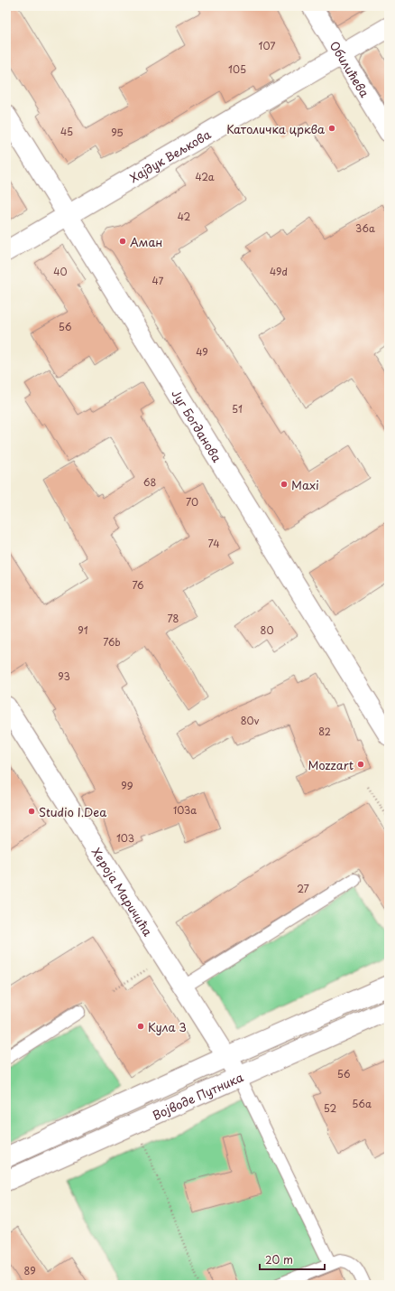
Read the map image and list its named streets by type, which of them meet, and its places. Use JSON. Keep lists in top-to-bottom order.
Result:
{
  "streets": {
    "street": [
      "Обилићева",
      "Хајдук Вељкова",
      "Југ Богданова",
      "Хероја Маричића",
      "Војводе Путника"
    ]
  },
  "crossings": [
    ["Обилићева", "Хајдук Вељкова"],
    ["Хајдук Вељкова", "Југ Богданова"],
    ["Хероја Маричића", "Војводе Путника"]
  ],
  "places": [
    "Католичка црква",
    "Аман",
    "Maxi",
    "Mozzart",
    "Studio I.Dea",
    "Кула 3"
  ],
  "house_numbers": [
    "107",
    "105",
    "45",
    "95",
    "42a",
    "42",
    "36a",
    "40",
    "49d",
    "47",
    "56",
    "49",
    "51",
    "68",
    "70",
    "74",
    "76",
    "78",
    "91",
    "80",
    "76b",
    "93",
    "80v",
    "82",
    "99",
    "103a",
    "103",
    "27",
    "56",
    "56a",
    "52",
    "89"
  ],
  "scale_bar": "20 m"
}
